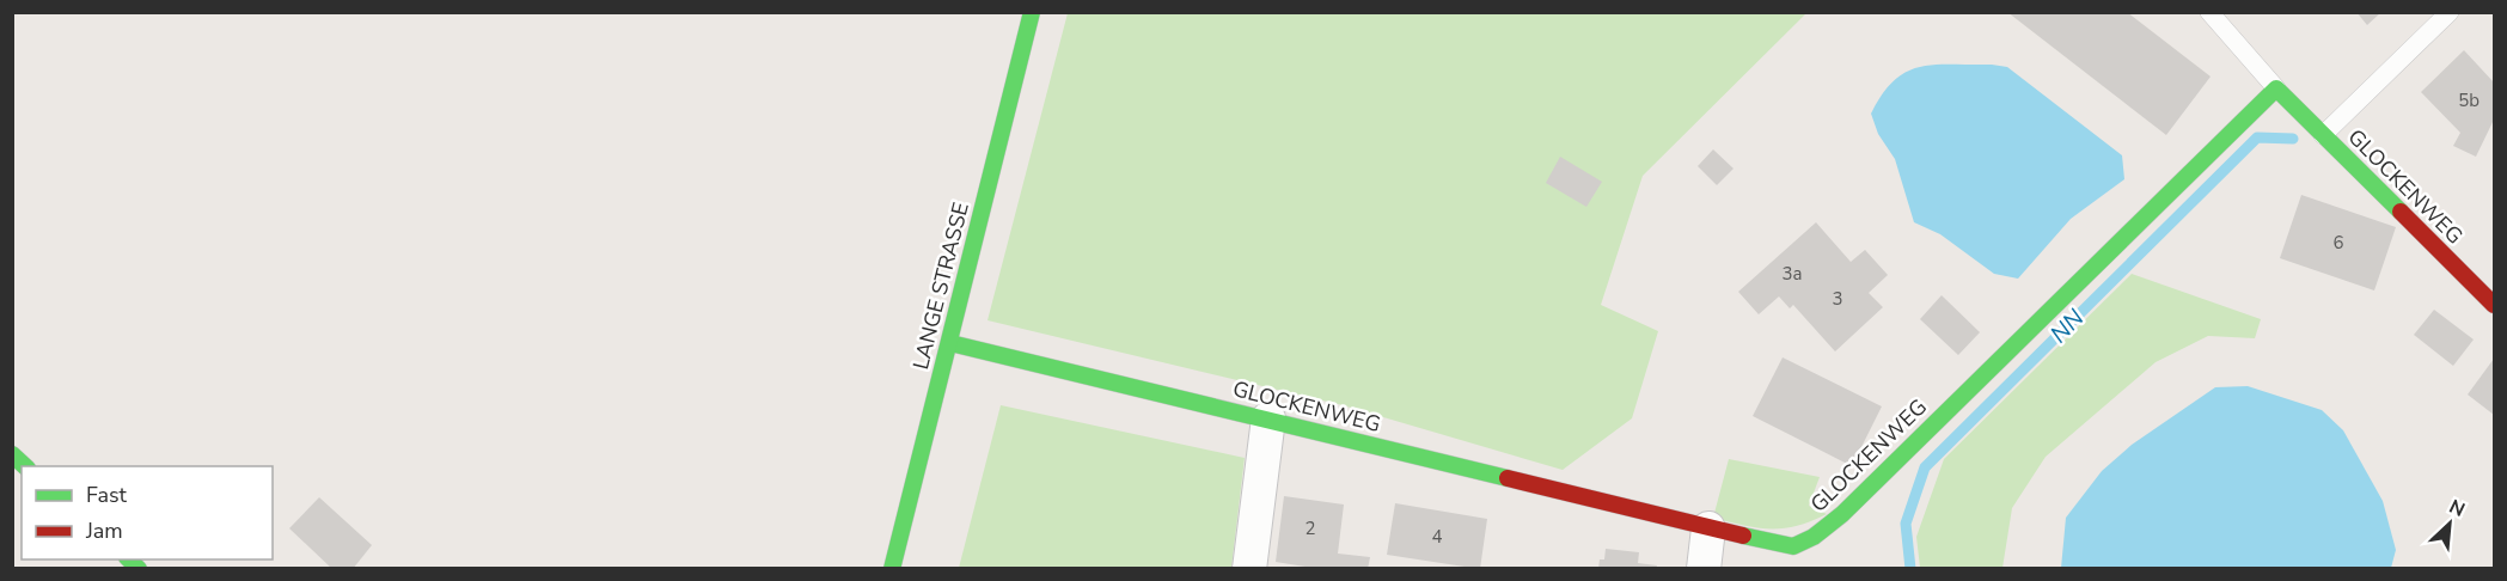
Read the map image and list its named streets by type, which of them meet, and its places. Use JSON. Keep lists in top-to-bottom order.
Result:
{
  "streets": {
    "street": ["GLOCKENWEG", "LANGE STRASSE"]
  },
  "crossings": [
    ["GLOCKENWEG", "LANGE STRASSE"]
  ],
  "water": ["NN"],
  "house_numbers": [
    "5b",
    "6",
    "3a",
    "3",
    "2",
    "4"
  ],
  "legend": ["Fast", "Jam"],
  "north": "top right"
}
